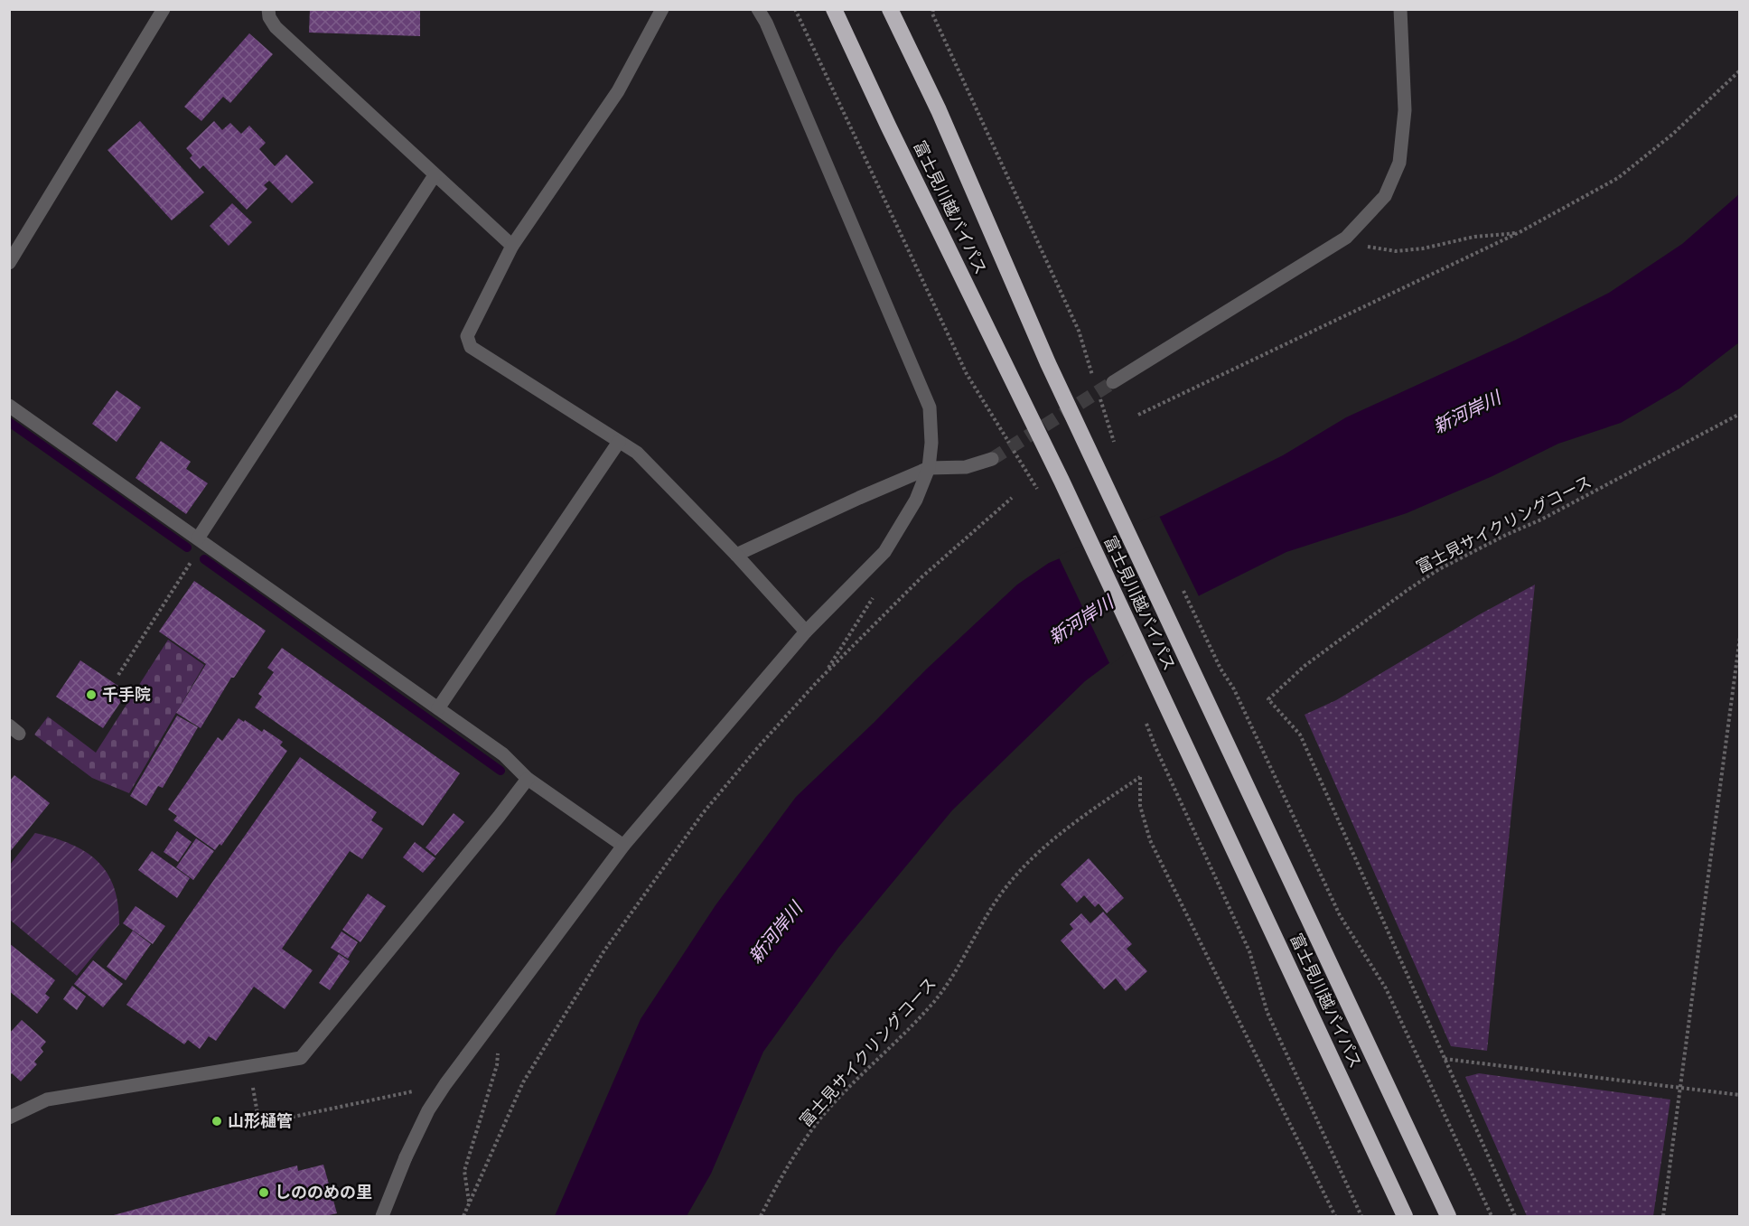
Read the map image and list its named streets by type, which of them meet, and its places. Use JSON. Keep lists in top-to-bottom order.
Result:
{
  "streets": {
    "highway": ["富士見川越バイパス"],
    "path": ["富士見サイクリングコース"]
  },
  "water": ["新河岸川"],
  "places": ["千手院", "山形樋管", "しののめの里"]
}
